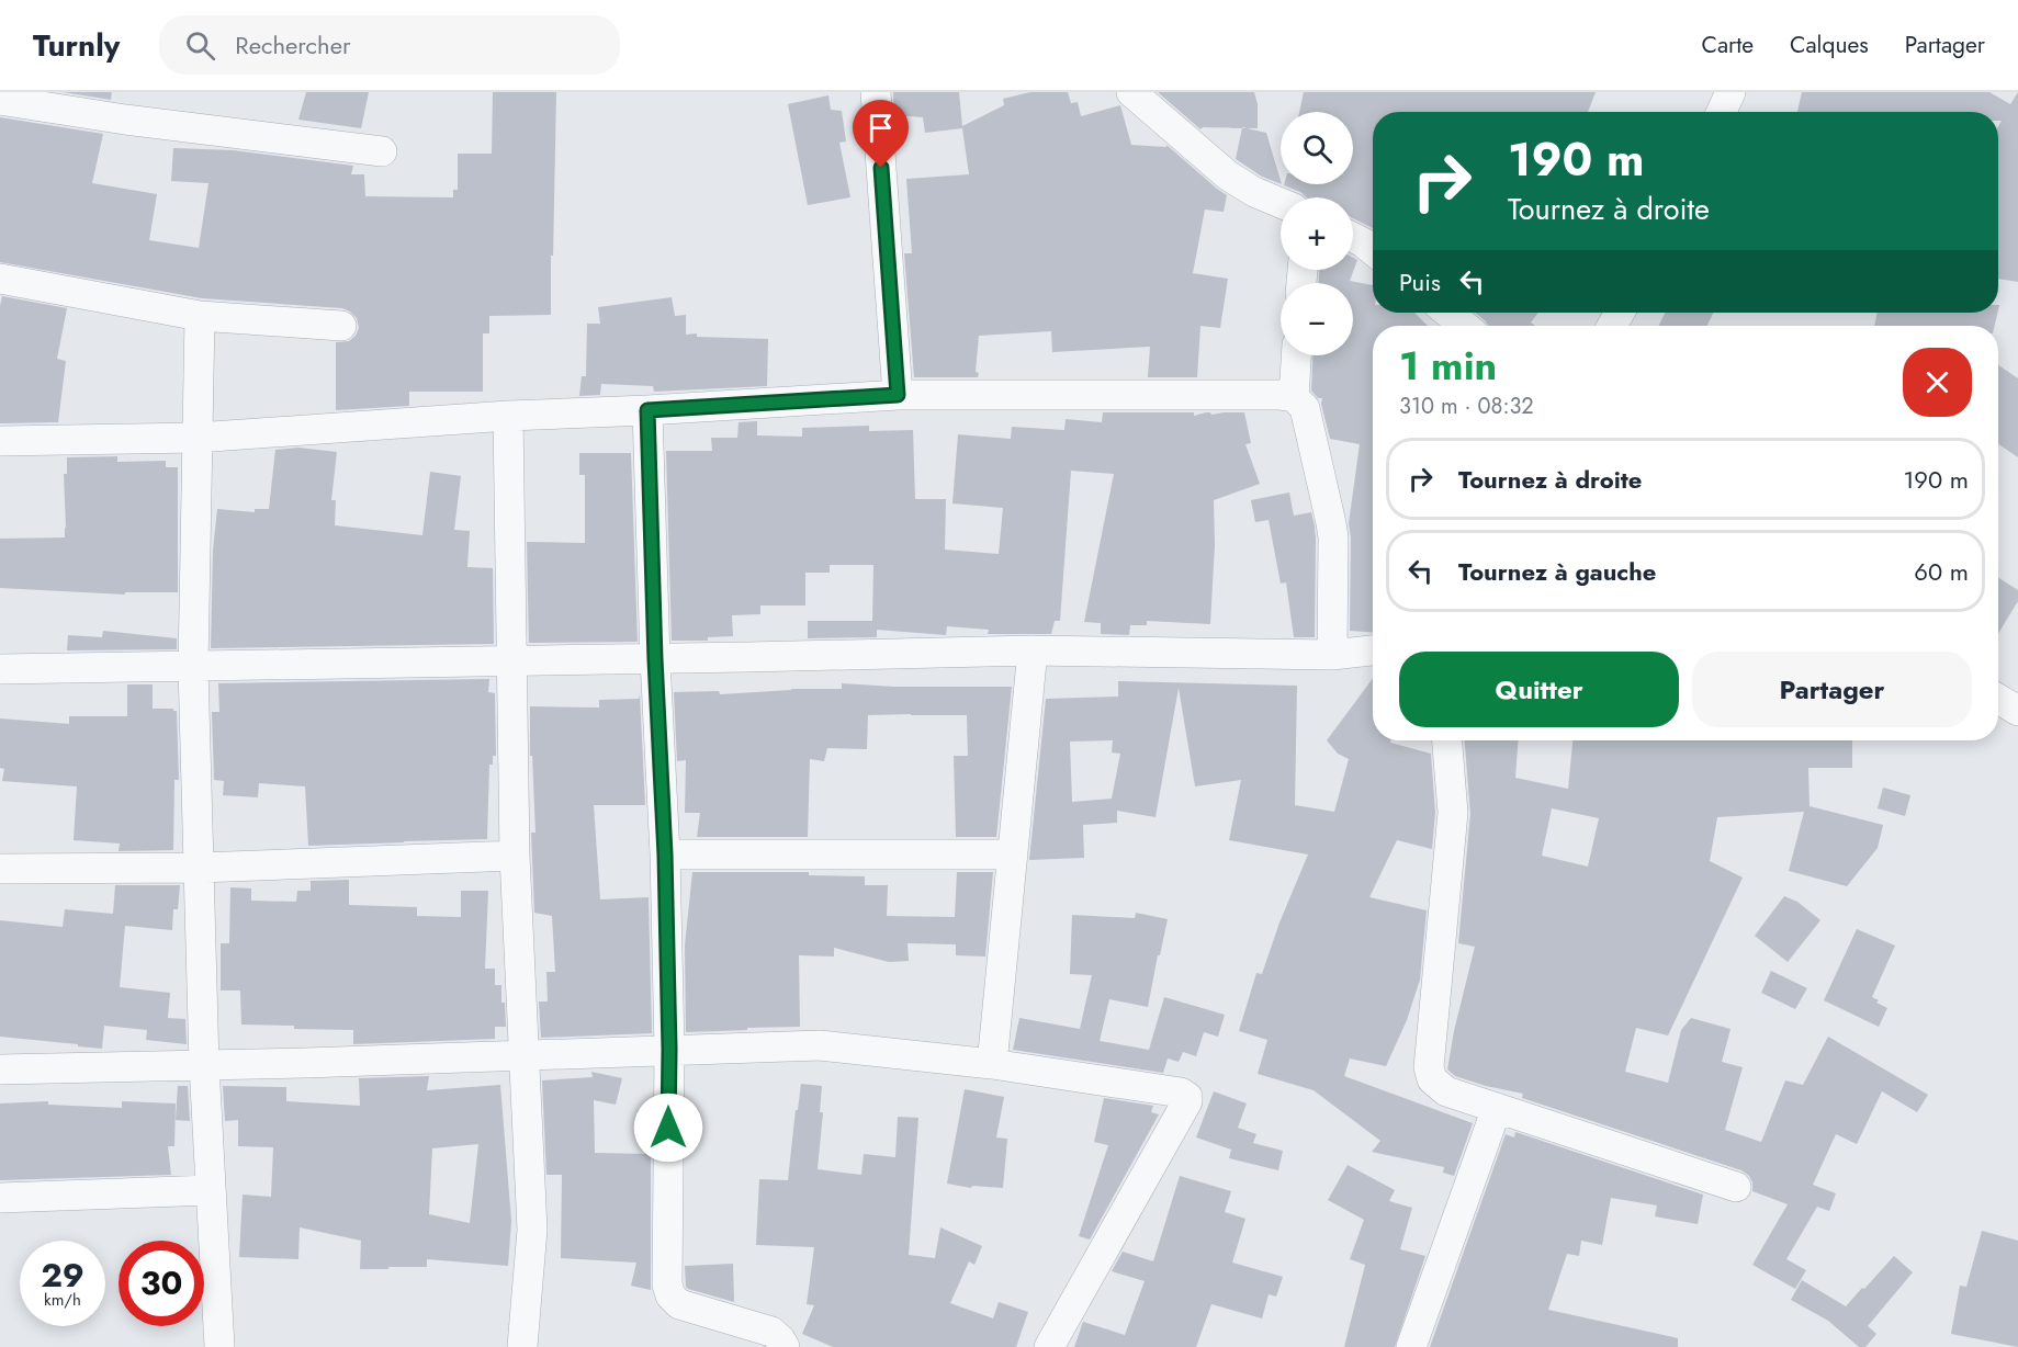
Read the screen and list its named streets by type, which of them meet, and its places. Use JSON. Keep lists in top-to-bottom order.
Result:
{
  "page": {
    "header": "Turnly",
    "search": "Rechercher",
    "nav": ["Carte", "Calques", "Partager"],
    "map_buttons": ["+", "−"],
    "turn": ["190 m", "Tournez à droite"],
    "then": "Puis",
    "heading": ["1 min", "310 m · 08:32"],
    "list": [
      {
        "name": "Tournez à droite",
        "value": "190 m"
      },
      {
        "name": "Tournez à gauche",
        "value": "60 m"
      }
    ],
    "buttons": ["Quitter", "Partager"],
    "speed": "29 km/h",
    "limit": "30"
  }
}
